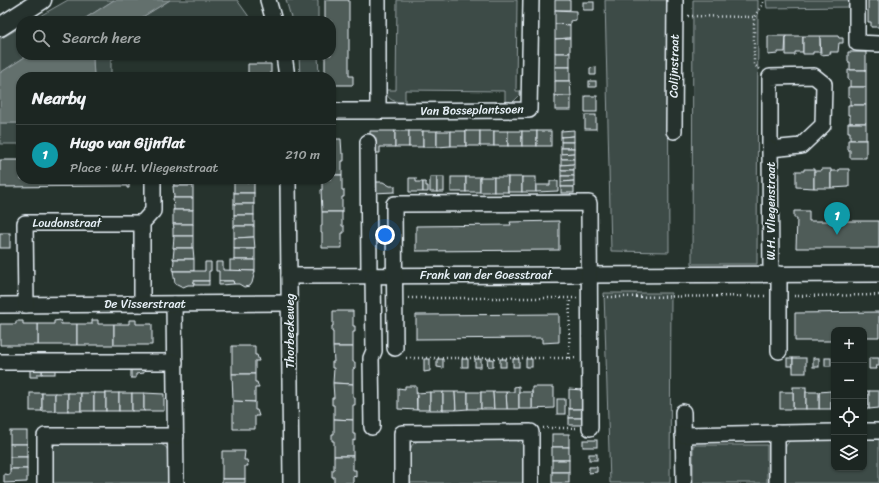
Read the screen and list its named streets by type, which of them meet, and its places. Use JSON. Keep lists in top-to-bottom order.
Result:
{
  "streets": {
    "street": [
      "Colijnstraat",
      "Van Bosseplantsoen",
      "W.H. Vliegenstraat",
      "Loudonstraat",
      "Frank van der Goesstraat",
      "De Visserstraat",
      "Thorbeckeweg"
    ]
  },
  "crossings": [
    ["W.H. Vliegenstraat", "Frank van der Goesstraat"],
    ["Loudonstraat", "De Visserstraat"],
    ["Frank van der Goesstraat", "Thorbeckeweg"],
    ["De Visserstraat", "Thorbeckeweg"]
  ],
  "page": {
    "search": "Search here",
    "heading": "Nearby",
    "list": [
      {
        "mark": "1",
        "name": "Hugo van Gijnflat",
        "note": "Place · W.H. Vliegenstraat",
        "value": "210 m"
      }
    ],
    "pins": "1",
    "map_buttons": ["+", "−"]
  }
}
